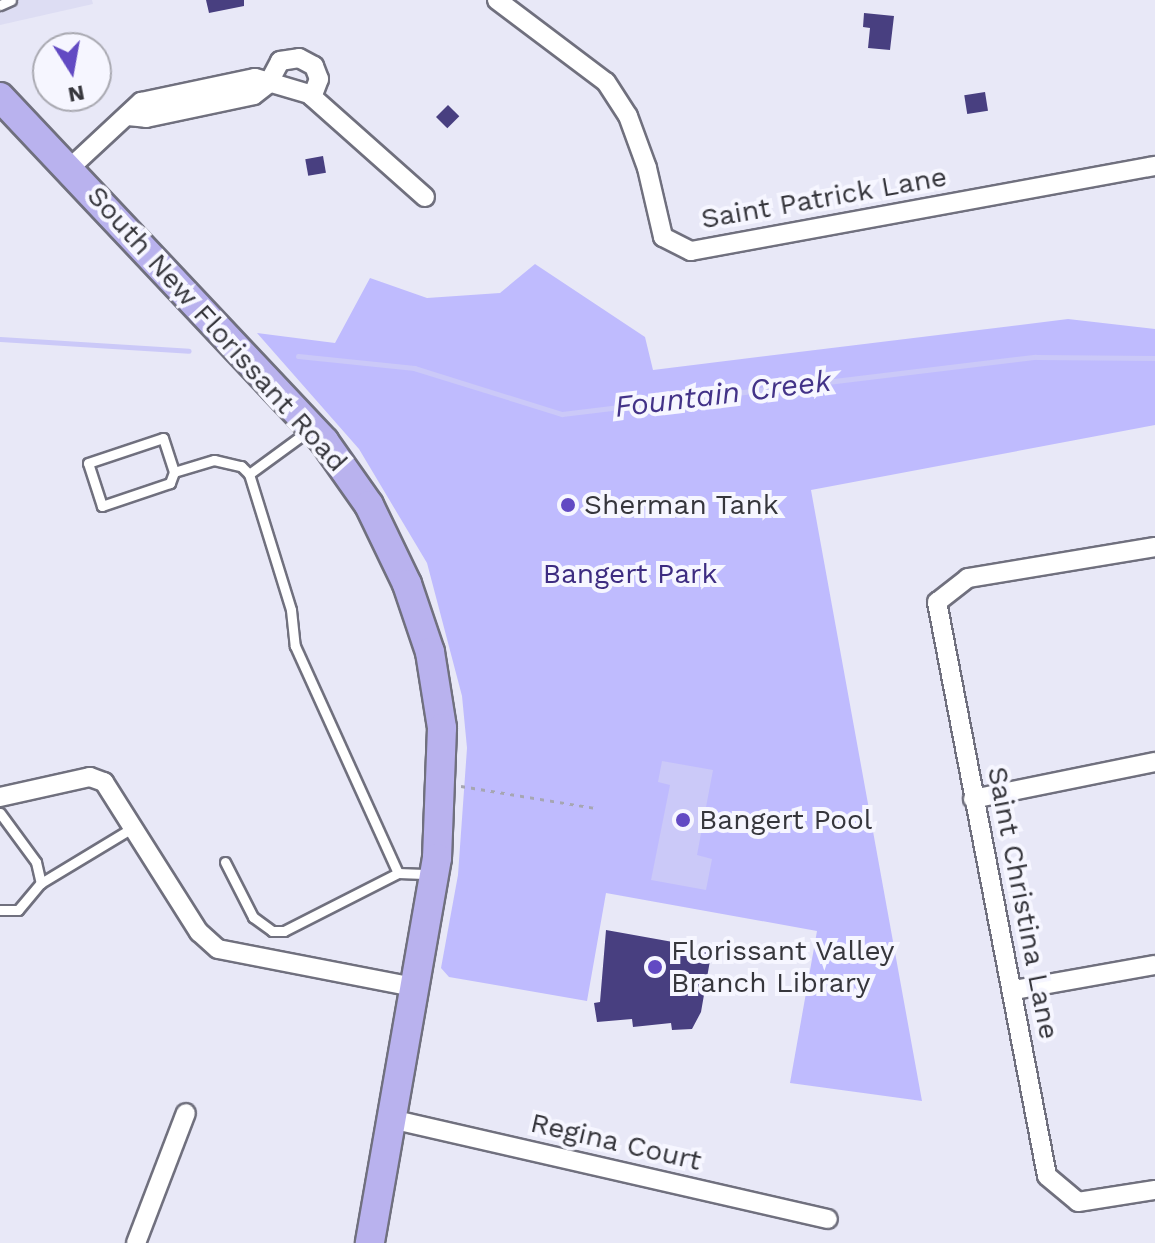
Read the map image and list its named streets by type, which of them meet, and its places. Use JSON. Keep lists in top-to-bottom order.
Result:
{
  "streets": {
    "main road": ["South New Florissant Road"],
    "street": ["Saint Patrick Lane", "Saint Christina Lane", "Regina Court"]
  },
  "crossings": [
    ["South New Florissant Road", "Regina Court"]
  ],
  "water": ["Fountain Creek"],
  "parks": ["Bangert Park"],
  "places": ["Sherman Tank", "Bangert Pool", "Florissant Valley Branch Library"],
  "north": "bottom"
}
